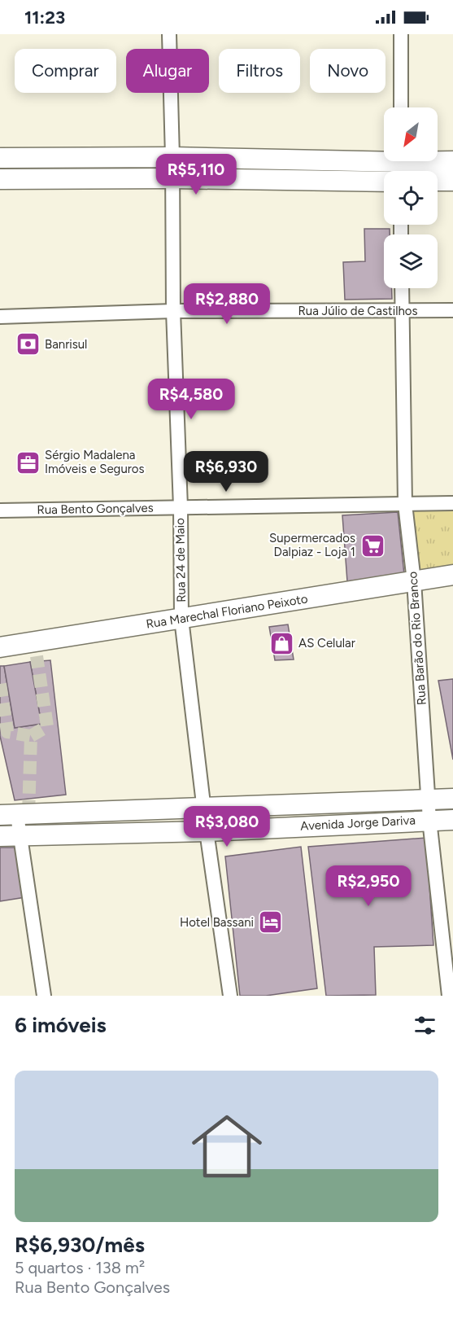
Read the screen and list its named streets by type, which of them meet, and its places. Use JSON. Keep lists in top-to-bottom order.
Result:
{
  "streets": {
    "main road": ["Rua Marechal Floriano Peixoto", "Avenida Jorge Dariva"],
    "street": [
      "Rua Júlio de Castilhos",
      "Rua Bento Gonçalves",
      "Rua 24 de Maio",
      "Rua Barão do Rio Branco"
    ]
  },
  "crossings": [
    ["Rua Júlio de Castilhos", "Rua 24 de Maio"],
    ["Rua Júlio de Castilhos", "Rua Barão do Rio Branco"],
    ["Rua Bento Gonçalves", "Rua 24 de Maio"],
    ["Rua Bento Gonçalves", "Rua Barão do Rio Branco"],
    ["Rua 24 de Maio", "Rua Marechal Floriano Peixoto"],
    ["Rua 24 de Maio", "Avenida Jorge Dariva"],
    ["Rua Marechal Floriano Peixoto", "Rua Barão do Rio Branco"],
    ["Rua Barão do Rio Branco", "Avenida Jorge Dariva"]
  ],
  "places": {
    "bank": ["Banrisul"],
    "office": ["Sérgio Madalena Imóveis e Seguros"],
    "supermarket": ["Supermercados Dalpiaz - Loja 1"],
    "shop": ["AS Celular"],
    "hotel": ["Hotel Bassani"]
  },
  "north": "bottom left",
  "page": {
    "status": "11:23",
    "chip": [
      "Comprar",
      "Alugar",
      "Filtros",
      "Novo"
    ],
    "price": [
      "R$5,110",
      "R$2,880",
      "R$4,580",
      "R$6,930",
      "R$3,080",
      "R$2,950"
    ],
    "heading": "6 imóveis",
    "list": [
      {
        "name": "R$6,930/mês",
        "note": "5 quartos · 138 m² · Rua Bento Gonçalves"
      }
    ]
  }
}
